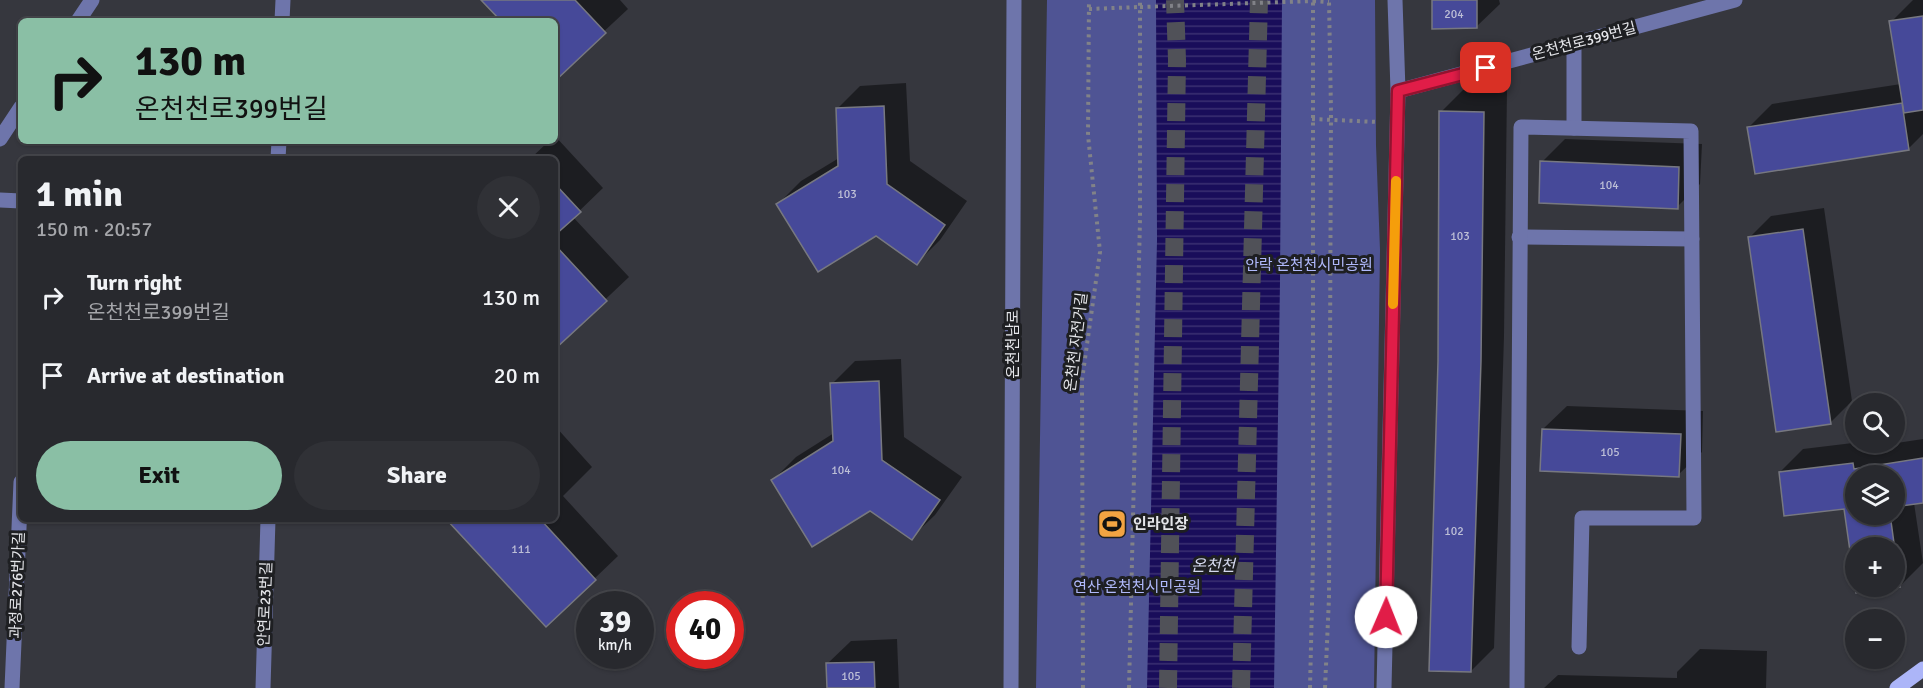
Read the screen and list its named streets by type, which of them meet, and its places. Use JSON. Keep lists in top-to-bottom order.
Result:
{
  "streets": {
    "street": [
      "온천천로399번길",
      "온천천남로",
      "과정로276번가길",
      "안연로23번길"
    ],
    "path": ["온천천 자전거길"]
  },
  "water": ["온천천"],
  "parks": ["안락 온천천시민공원", "연산 온천천시민공원"],
  "places": {
    "sports": ["인라인장"]
  },
  "house_numbers": [
    "204",
    "104",
    "103",
    "103",
    "105",
    "104",
    "102",
    "111",
    "105"
  ],
  "page": {
    "turn": ["130 m", "온천천로399번길"],
    "heading": ["1 min", "150 m · 20:57"],
    "list": [
      {
        "name": "Turn right",
        "note": "온천천로399번길",
        "value": "130 m"
      },
      {
        "name": "Arrive at destination",
        "value": "20 m"
      }
    ],
    "map_buttons": ["+", "−"],
    "buttons": ["Exit", "Share"],
    "speed": "39 km/h",
    "limit": "40"
  }
}
